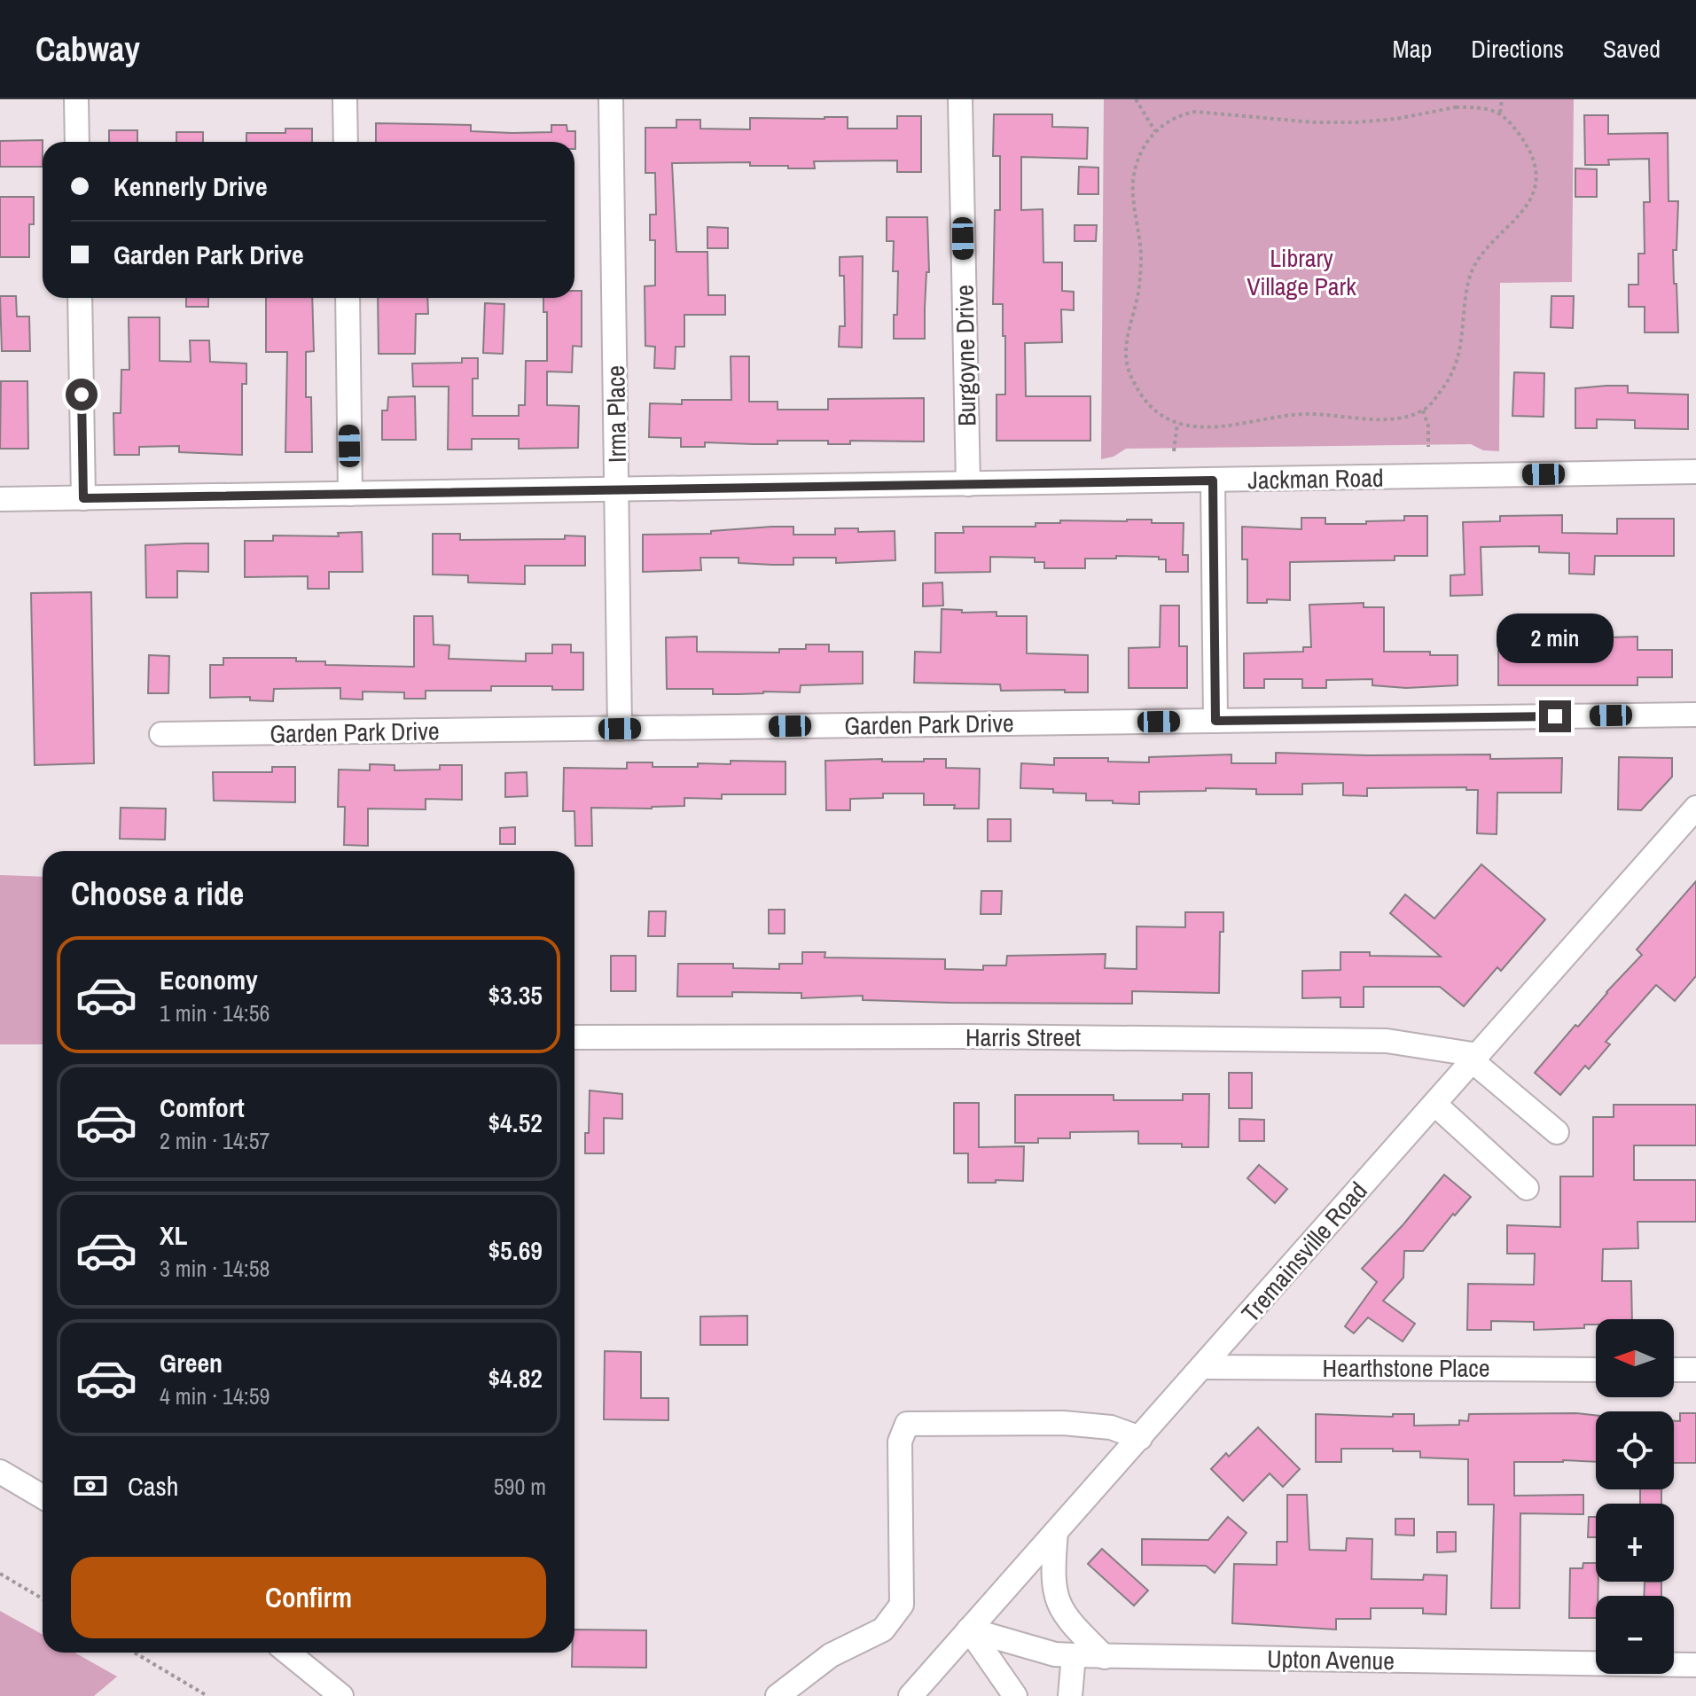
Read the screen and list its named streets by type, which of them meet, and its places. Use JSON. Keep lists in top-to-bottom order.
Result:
{
  "streets": {
    "street": [
      "Burgoyne Drive",
      "Irma Place",
      "Jackman Road",
      "Garden Park Drive",
      "Harris Street",
      "Tremainsville Road",
      "Hearthstone Place",
      "Upton Avenue"
    ]
  },
  "crossings": [
    ["Burgoyne Drive", "Jackman Road"],
    ["Irma Place", "Jackman Road"],
    ["Irma Place", "Garden Park Drive"],
    ["Harris Street", "Tremainsville Road"],
    ["Tremainsville Road", "Hearthstone Place"],
    ["Tremainsville Road", "Upton Avenue"]
  ],
  "parks": ["Library Village Park"],
  "north": "left",
  "page": {
    "header": "Cabway",
    "nav": ["Map", "Directions", "Saved"],
    "banner": ["Kennerly Drive", "Garden Park Drive"],
    "bubble": "2 min",
    "heading": "Choose a ride",
    "list": [
      {
        "name": "Economy",
        "note": "1 min · 14:56",
        "value": "$3.35"
      },
      {
        "name": "Comfort",
        "note": "2 min · 14:57",
        "value": "$4.52"
      },
      {
        "name": "XL",
        "note": "3 min · 14:58",
        "value": "$5.69"
      },
      {
        "name": "Green",
        "note": "4 min · 14:59",
        "value": "$4.82"
      }
    ],
    "map_buttons": ["+", "−"],
    "pay": ["Cash", "590 m"],
    "buttons": "Confirm"
  }
}
